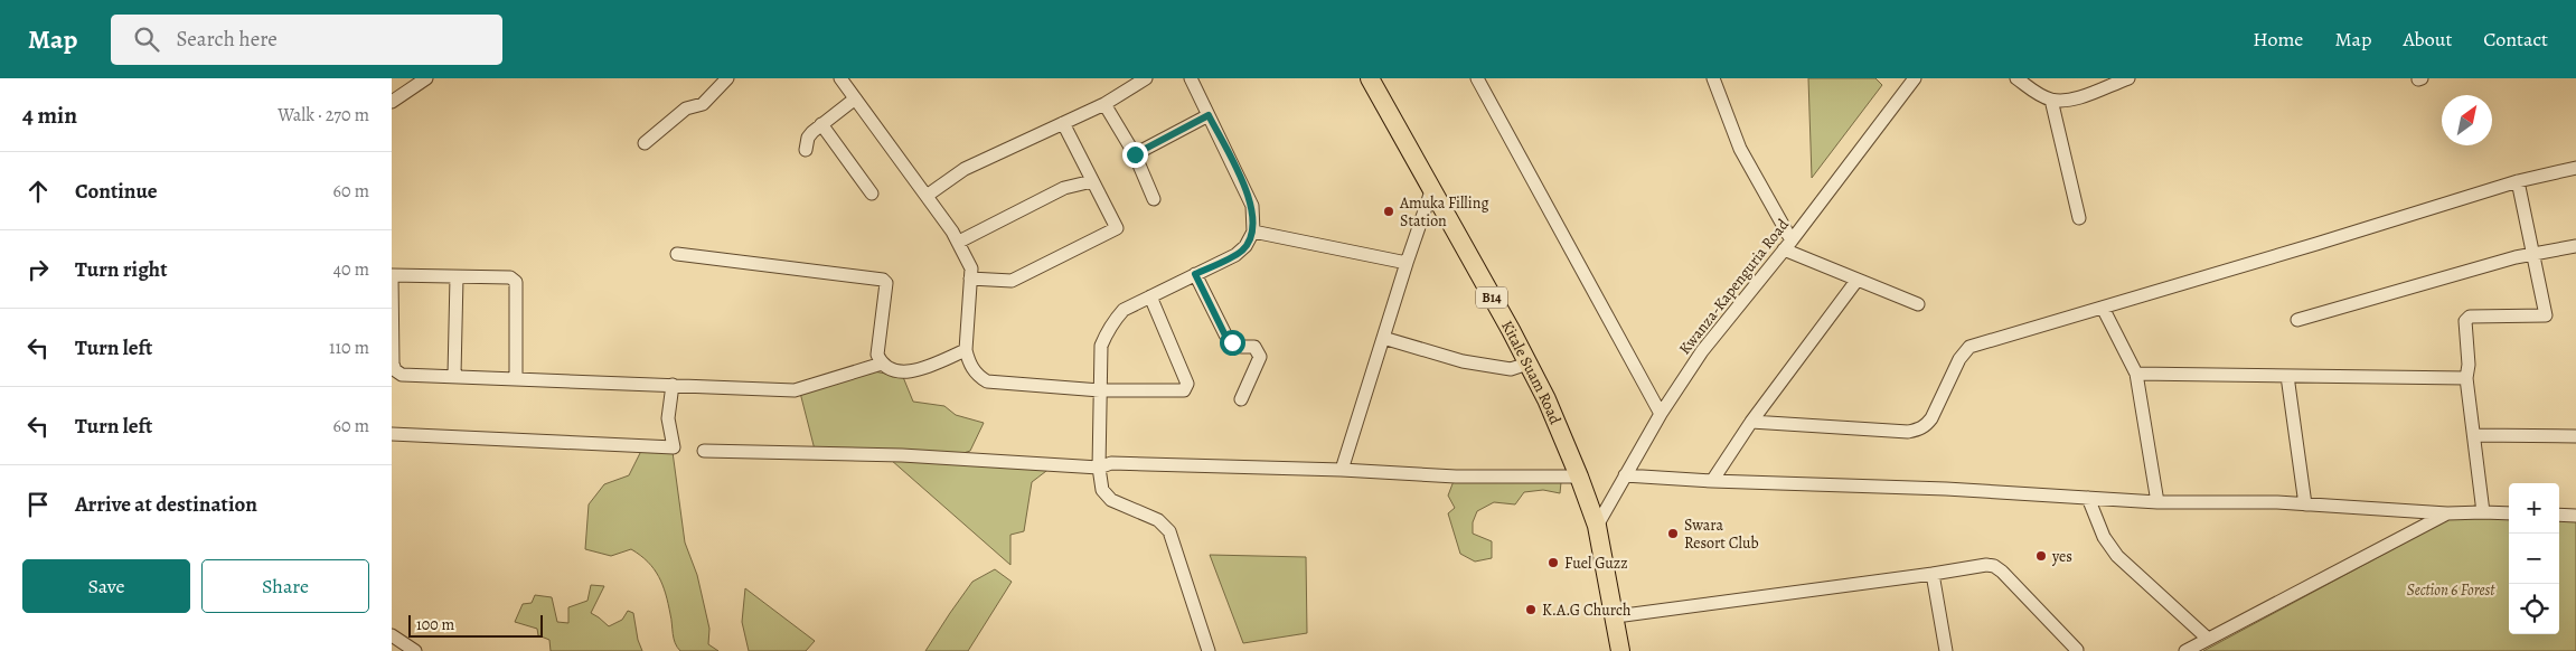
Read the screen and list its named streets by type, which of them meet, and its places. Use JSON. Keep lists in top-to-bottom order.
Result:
{
  "streets": {
    "highway": ["B14", "Kitale Suam Road"],
    "street": ["Kwanza-Kapenguria Road"]
  },
  "crossings": [
    ["Kwanza-Kapenguria Road", "B14"],
    ["Kwanza-Kapenguria Road", "Kitale Suam Road"],
    ["B14", "Kitale Suam Road"]
  ],
  "parks": ["Section 6 Forest"],
  "places": [
    "Amuka Filling Station",
    "Swara Resort Club",
    "yes",
    "Fuel Guzz",
    "K.A.G Church"
  ],
  "scale_bar": "100 m",
  "north": "top right",
  "page": {
    "header": "Map",
    "search": "Search here",
    "nav": [
      "Home",
      "Map",
      "About",
      "Contact"
    ],
    "heading": ["4 min", "Walk · 270 m"],
    "list": [
      ["Continue", "60 m"],
      ["Turn right", "40 m"],
      ["Turn left", "110 m"],
      ["Turn left", "60 m"],
      "Arrive at destination"
    ],
    "map_buttons": ["+", "−"],
    "buttons": ["Save", "Share"],
    "scale": "100 m"
  }
}
